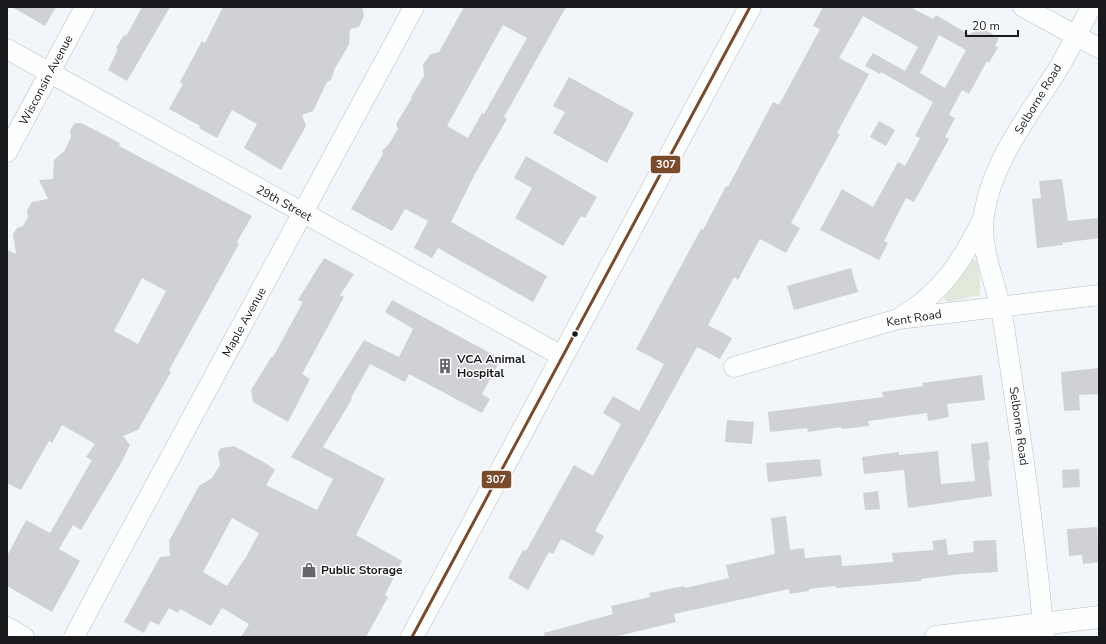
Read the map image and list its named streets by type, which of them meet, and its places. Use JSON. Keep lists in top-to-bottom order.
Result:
{
  "streets": {
    "street": [
      "Wisconsin Avenue",
      "Selborne Road",
      "29th Street",
      "Kent Road",
      "Maple Avenue"
    ]
  },
  "crossings": [
    ["Wisconsin Avenue", "29th Street"],
    ["Selborne Road", "Kent Road"],
    ["29th Street", "Maple Avenue"]
  ],
  "places": {
    "building": ["VCA Animal Hospital"],
    "shop": ["Public Storage"]
  },
  "lines": ["transit line 307"],
  "scale_bar": "20 m"
}
